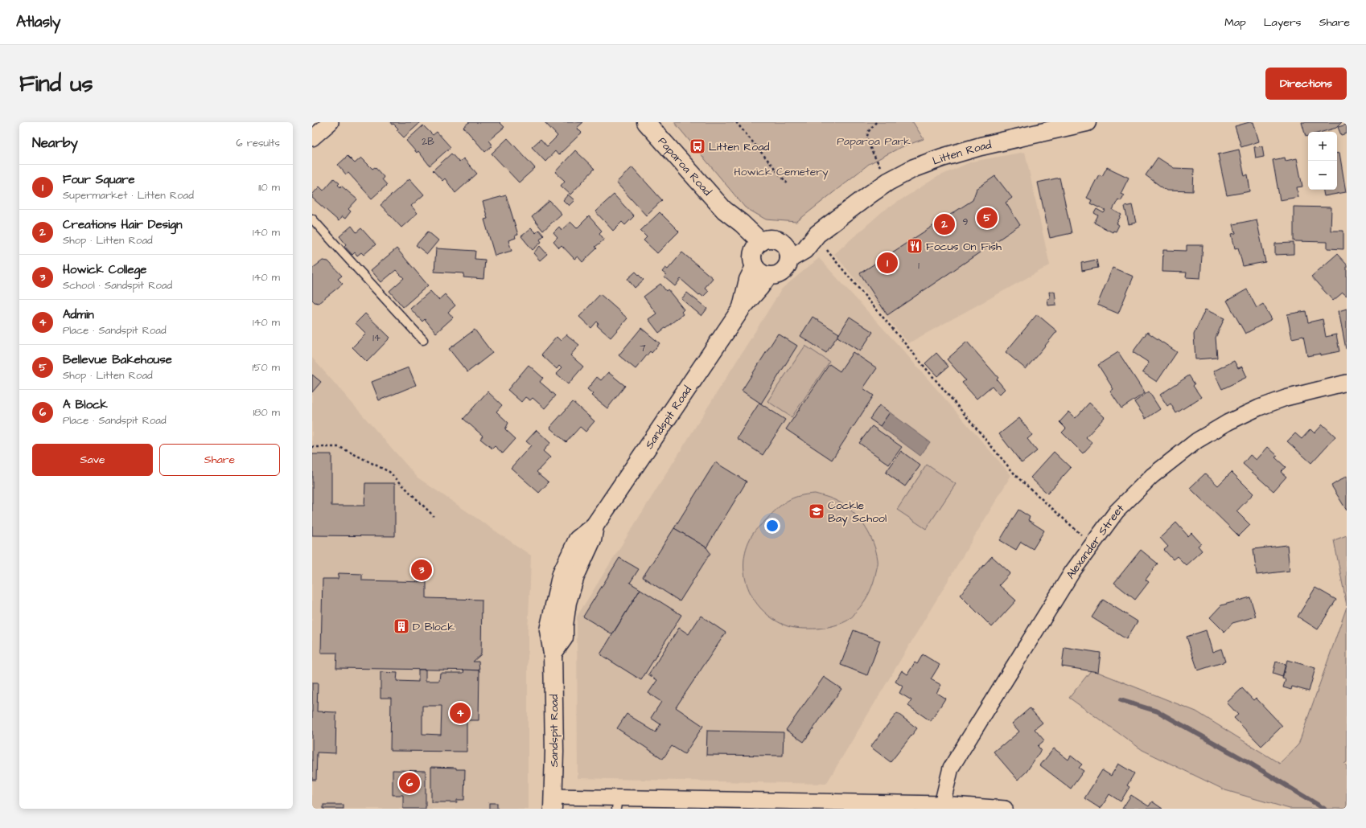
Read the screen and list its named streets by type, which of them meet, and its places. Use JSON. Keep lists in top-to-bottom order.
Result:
{
  "streets": {
    "main road": ["Litten Road", "Paparoa Road", "Sandspit Road"],
    "street": ["Alexander Street"]
  },
  "crossings": [
    ["Paparoa Road", "Sandspit Road"]
  ],
  "parks": ["Paparoa Park", "Howick Cemetery"],
  "places": {
    "bus stop": ["Litten Road"],
    "restaurant": ["Focus On Fish"],
    "school or university": ["Cockle Bay School"],
    "building": ["D Block"]
  },
  "house_numbers": [
    "2B",
    "9",
    "1",
    "14",
    "7"
  ],
  "page": {
    "header": "Atlasly",
    "nav": ["Map", "Layers", "Share"],
    "buttons": [
      "Directions",
      ["Save", "Share"]
    ],
    "title": "Find us",
    "heading": ["Nearby", "6 results"],
    "map_buttons": ["+", "−"],
    "list": [
      {
        "mark": "1",
        "name": "Four Square",
        "note": "Supermarket · Litten Road",
        "value": "110 m"
      },
      {
        "mark": "2",
        "name": "Creations Hair Design",
        "note": "Shop · Litten Road",
        "value": "140 m"
      },
      {
        "mark": "3",
        "name": "Howick College",
        "note": "School · Sandspit Road",
        "value": "140 m"
      },
      {
        "mark": "4",
        "name": "Admin",
        "note": "Place · Sandspit Road",
        "value": "140 m"
      },
      {
        "mark": "5",
        "name": "Bellevue Bakehouse",
        "note": "Shop · Litten Road",
        "value": "150 m"
      },
      {
        "mark": "6",
        "name": "A Block",
        "note": "Place · Sandspit Road",
        "value": "180 m"
      }
    ],
    "pins": [
      "5",
      "2",
      "1",
      "3",
      "4",
      "6"
    ]
  }
}
